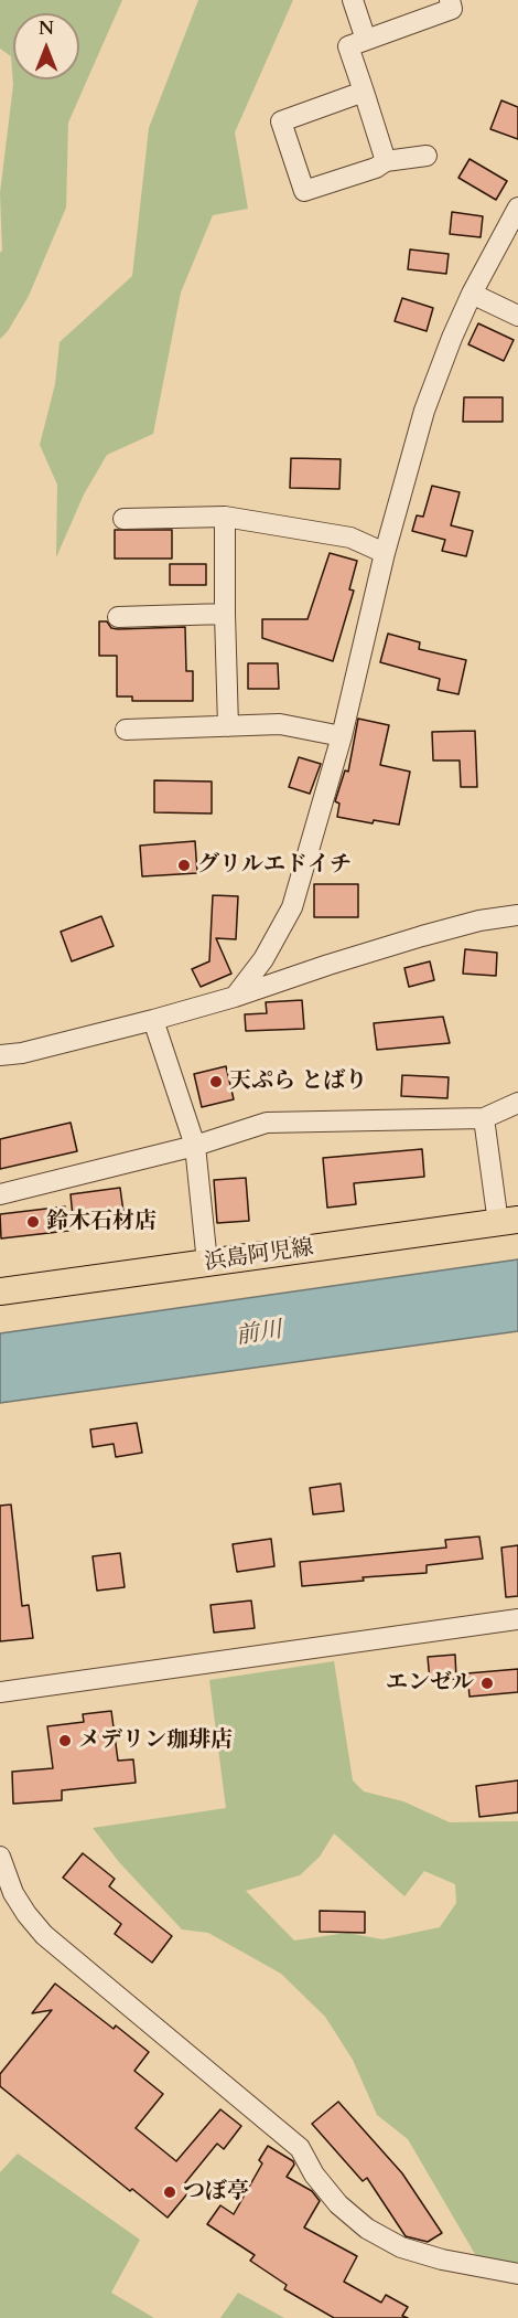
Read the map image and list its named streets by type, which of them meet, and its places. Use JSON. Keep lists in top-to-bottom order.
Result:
{
  "streets": {
    "main road": ["浜島阿児線"]
  },
  "water": ["前川"],
  "places": [
    "グリルエドイチ",
    "天ぷら とばり",
    "鈴木石材店",
    "エンゼル",
    "メデリン珈琲店",
    "つぼ亭"
  ],
  "north": "top"
}
